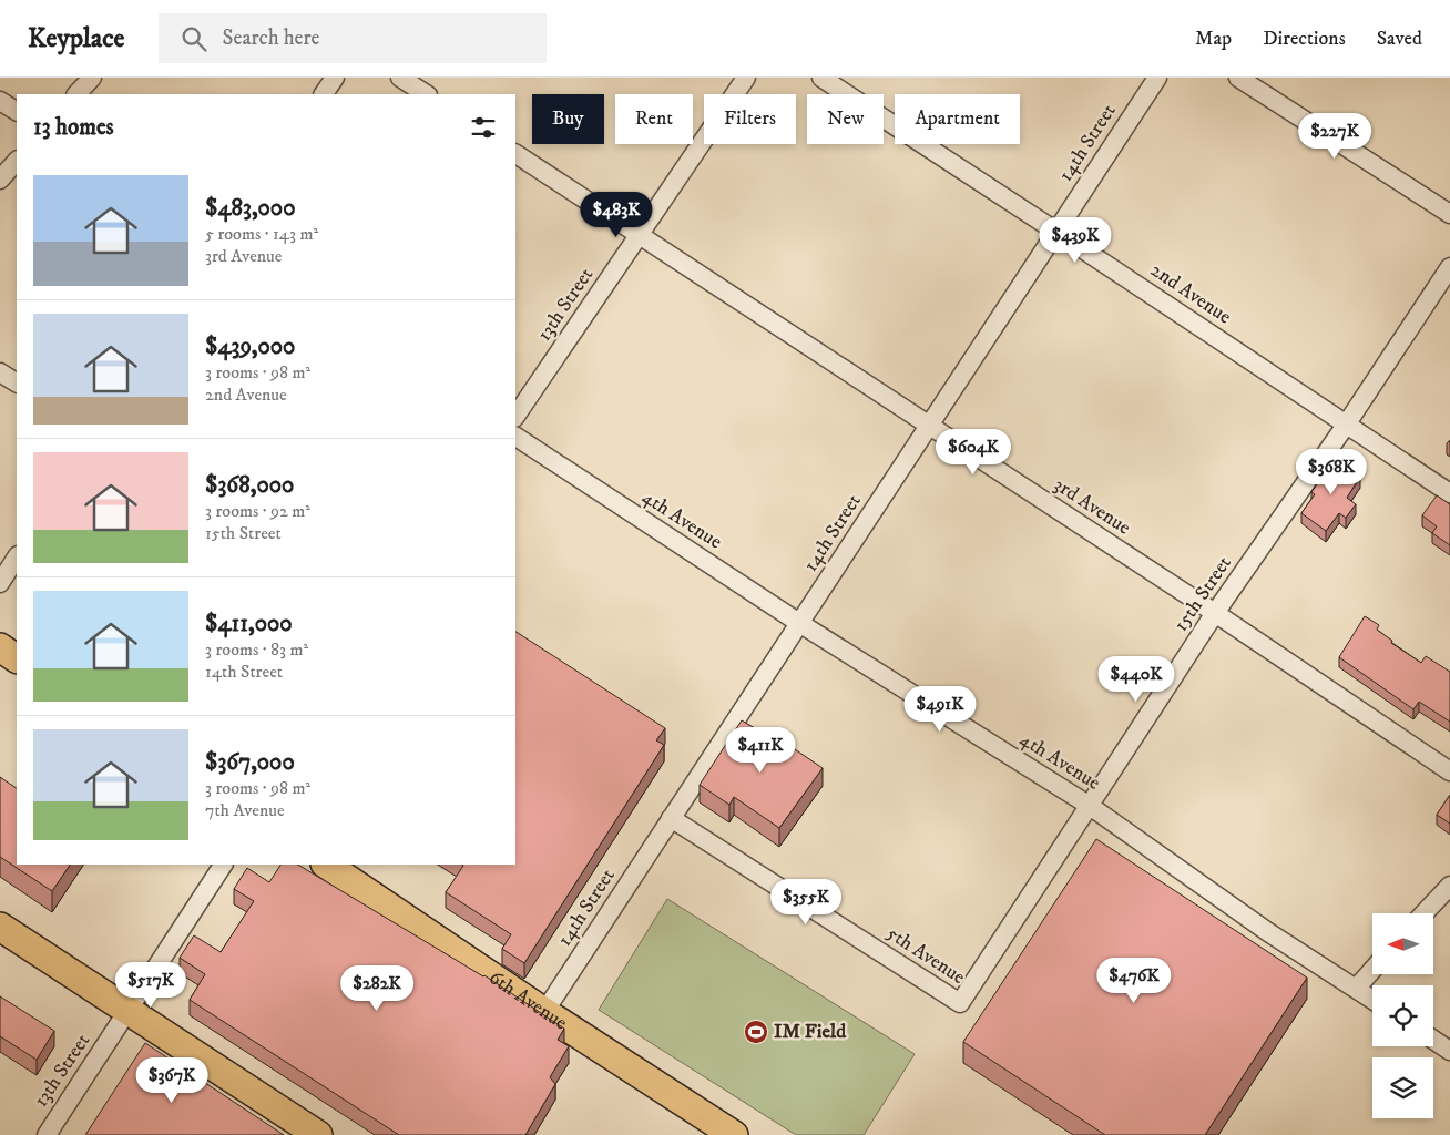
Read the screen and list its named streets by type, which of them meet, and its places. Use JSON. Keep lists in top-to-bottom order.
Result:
{
  "streets": {
    "main road": ["6th Avenue"],
    "street": [
      "14th Street",
      "2nd Avenue",
      "13th Street",
      "3rd Avenue",
      "4th Avenue",
      "15th Street",
      "5th Avenue"
    ]
  },
  "crossings": [
    ["14th Street", "2nd Avenue"],
    ["14th Street", "3rd Avenue"],
    ["14th Street", "4th Avenue"],
    ["14th Street", "5th Avenue"],
    ["14th Street", "6th Avenue"],
    ["2nd Avenue", "15th Street"],
    ["13th Street", "3rd Avenue"],
    ["3rd Avenue", "15th Street"],
    ["4th Avenue", "15th Street"],
    ["15th Street", "5th Avenue"]
  ],
  "places": {
    "sports": ["IM Field"]
  },
  "north": "left",
  "page": {
    "header": "Keyplace",
    "search": "Search here",
    "nav": ["Map", "Directions", "Saved"],
    "chip": [
      "Buy",
      "Rent",
      "Filters",
      "New",
      "Apartment"
    ],
    "heading": "13 homes",
    "price": [
      "$227K",
      "$483K",
      "$439K",
      "$604K",
      "$368K",
      "$440K",
      "$491K",
      "$411K",
      "$355K",
      "$476K",
      "$517K",
      "$282K",
      "$367K"
    ],
    "list": [
      {
        "name": "$483,000",
        "note": "5 rooms · 143 m² · 3rd Avenue"
      },
      {
        "name": "$439,000",
        "note": "3 rooms · 98 m² · 2nd Avenue"
      },
      {
        "name": "$368,000",
        "note": "3 rooms · 92 m² · 15th Street"
      },
      {
        "name": "$411,000",
        "note": "3 rooms · 83 m² · 14th Street"
      },
      {
        "name": "$367,000",
        "note": "3 rooms · 98 m² · 7th Avenue"
      }
    ]
  }
}
